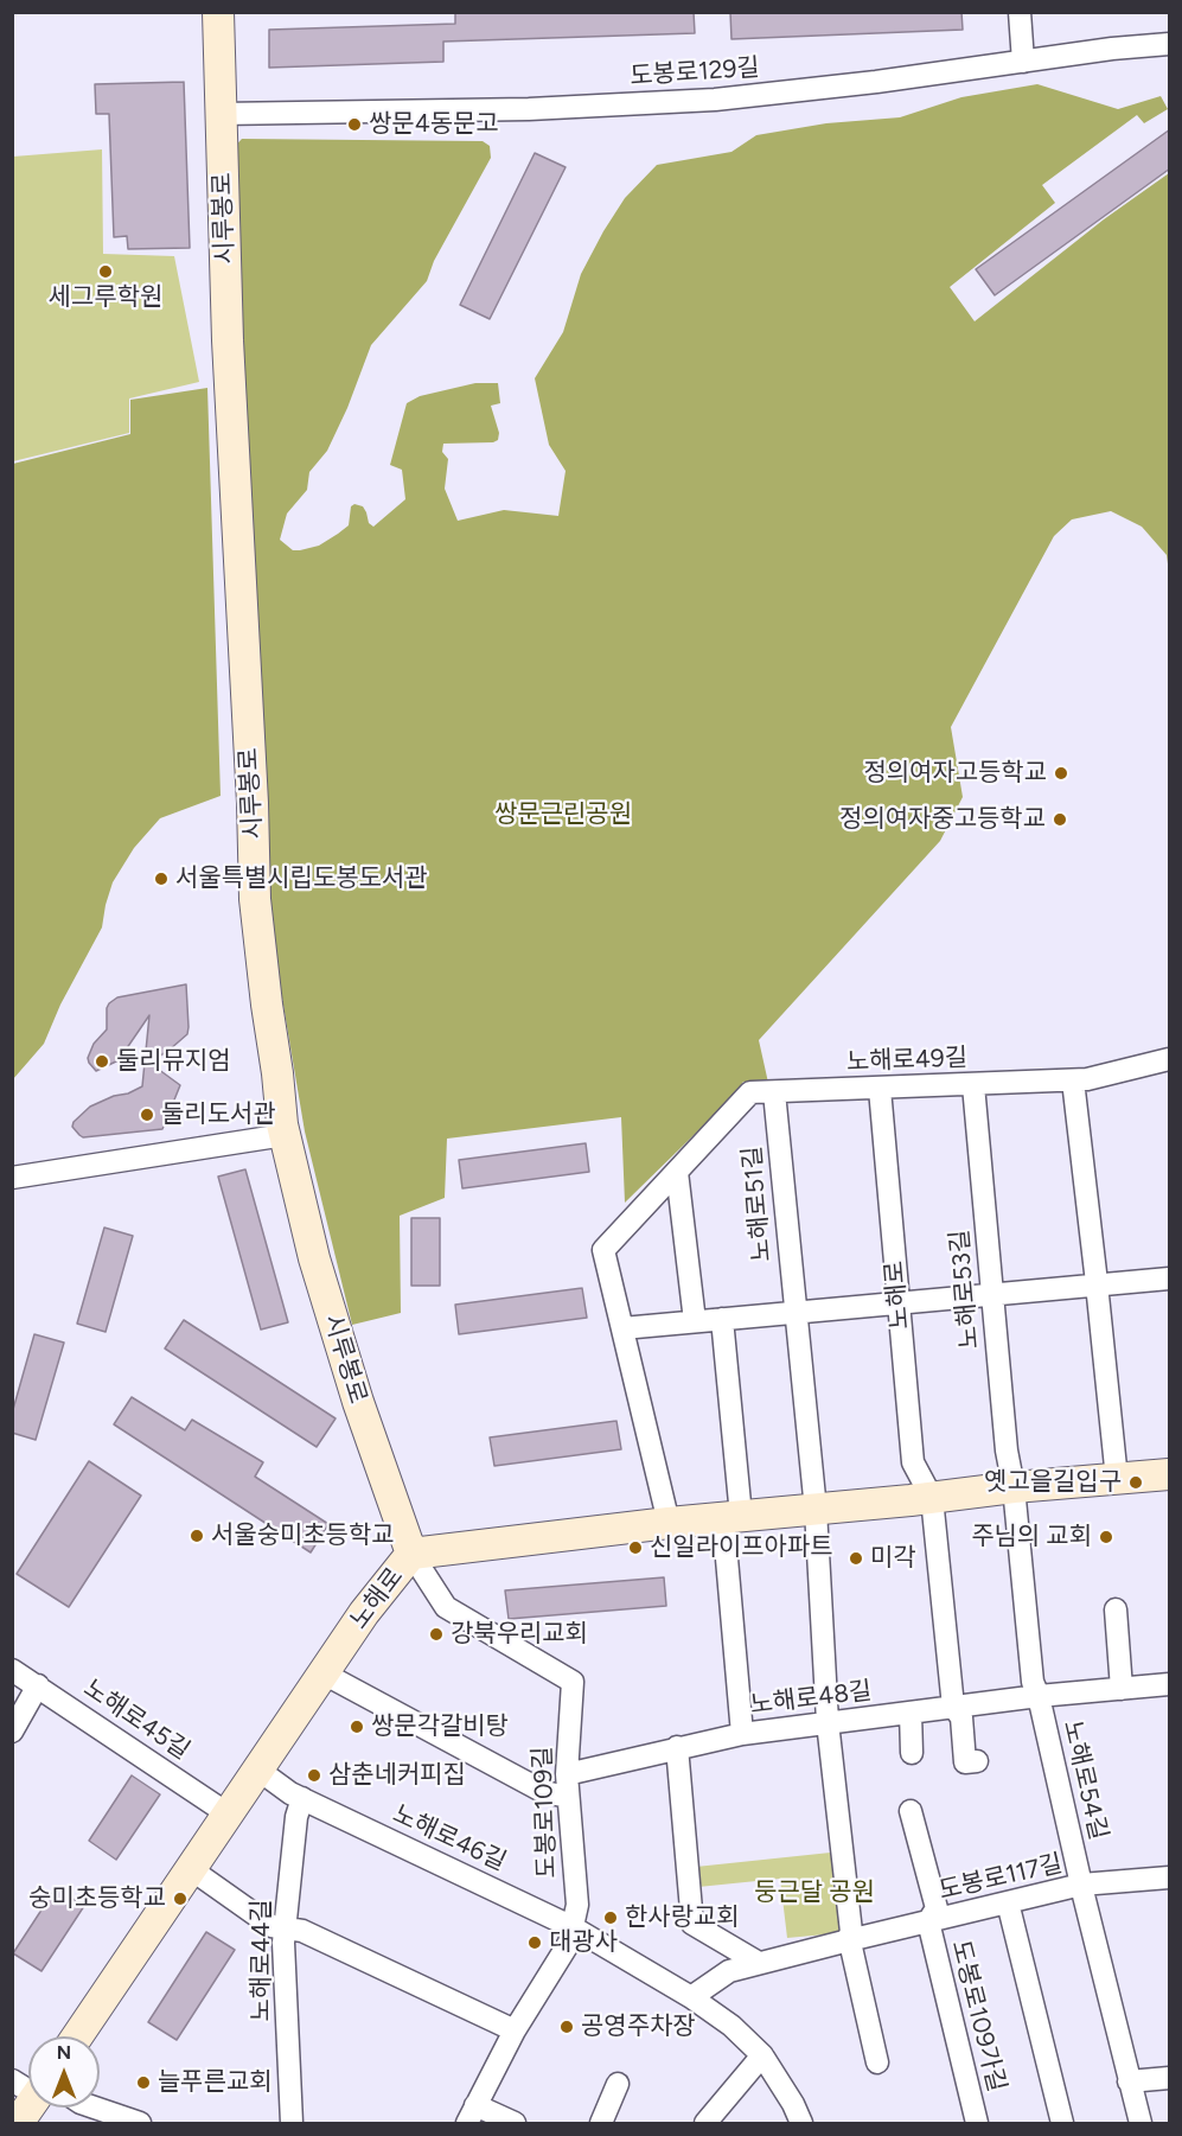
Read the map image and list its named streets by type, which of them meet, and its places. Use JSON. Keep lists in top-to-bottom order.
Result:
{
  "streets": {
    "street": [
      "도봉로129길",
      "시루봉로",
      "노해로49길",
      "노해로51길",
      "노해로53길",
      "노해로",
      "노해로48길",
      "노해로45길",
      "노해로54길",
      "도봉로109길",
      "노해로46길",
      "도봉로117길",
      "노해로44길",
      "도봉로109가길"
    ]
  },
  "crossings": [
    ["도봉로129길", "시루봉로"],
    ["시루봉로", "노해로"],
    ["시루봉로", "도봉로109길"],
    ["노해로49길", "노해로51길"],
    ["노해로49길", "노해로53길"],
    ["노해로49길", "노해로"],
    ["노해로51길", "노해로"],
    ["노해로53길", "노해로"],
    ["노해로53길", "노해로54길"],
    ["노해로", "노해로48길"],
    ["노해로", "노해로45길"],
    ["노해로", "노해로54길"],
    ["노해로", "도봉로109길"],
    ["노해로", "노해로46길"],
    ["노해로48길", "노해로54길"],
    ["노해로48길", "도봉로109길"],
    ["노해로54길", "도봉로117길"],
    ["도봉로109길", "노해로46길"],
    ["노해로46길", "도봉로117길"],
    ["노해로46길", "노해로44길"],
    ["도봉로117길", "도봉로109가길"]
  ],
  "parks": ["쌍문근린공원", "둥근달 공원"],
  "places": [
    "쌍문4동문고",
    "세그루학원",
    "정의여자고등학교",
    "정의여자중고등학교",
    "서울특별시립도봉도서관",
    "둘리뮤지엄",
    "둘리도서관",
    "옛고을길입구",
    "서울숭미초등학교",
    "주님의 교회",
    "신일라이프아파트",
    "미각",
    "강북우리교회",
    "쌍문각갈비탕",
    "삼춘네커피집",
    "숭미초등학교",
    "한사랑교회",
    "대광사",
    "공영주차장",
    "늘푸른교회"
  ],
  "north": "top"
}
